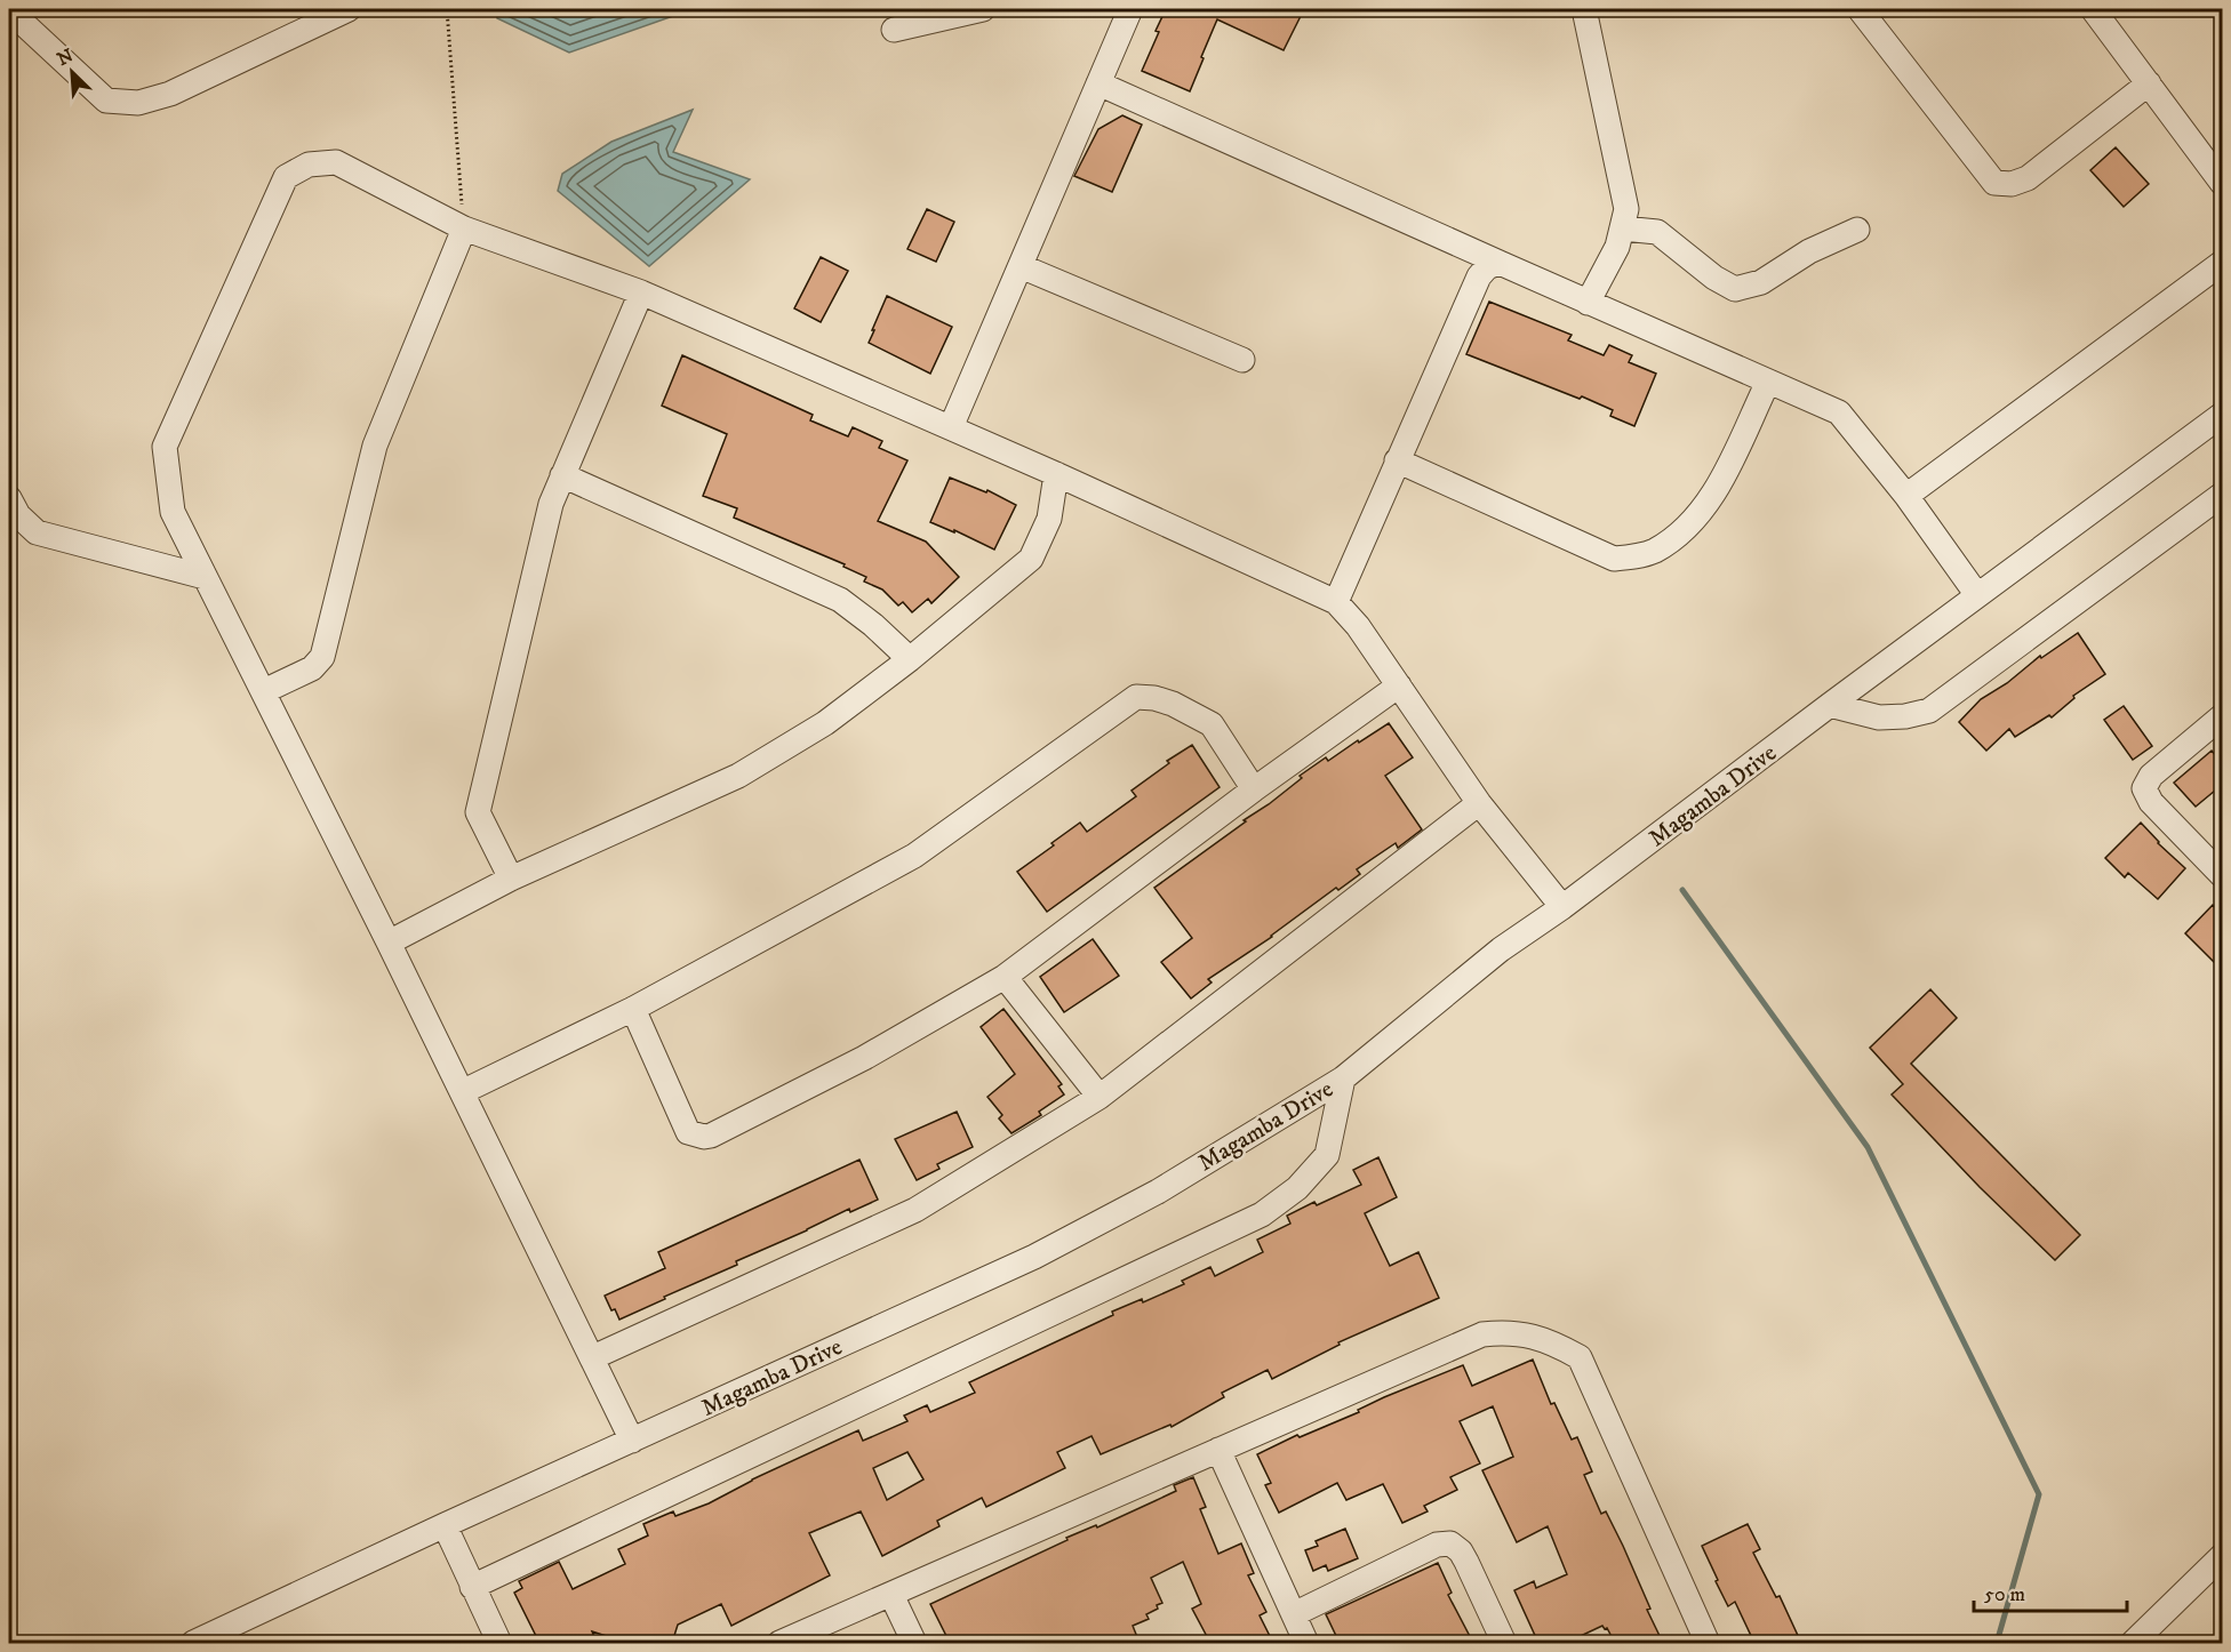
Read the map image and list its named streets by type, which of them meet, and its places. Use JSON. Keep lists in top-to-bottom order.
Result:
{
  "streets": {
    "street": ["Magamba Drive"]
  },
  "scale_bar": "50 m",
  "north": "top left"
}
